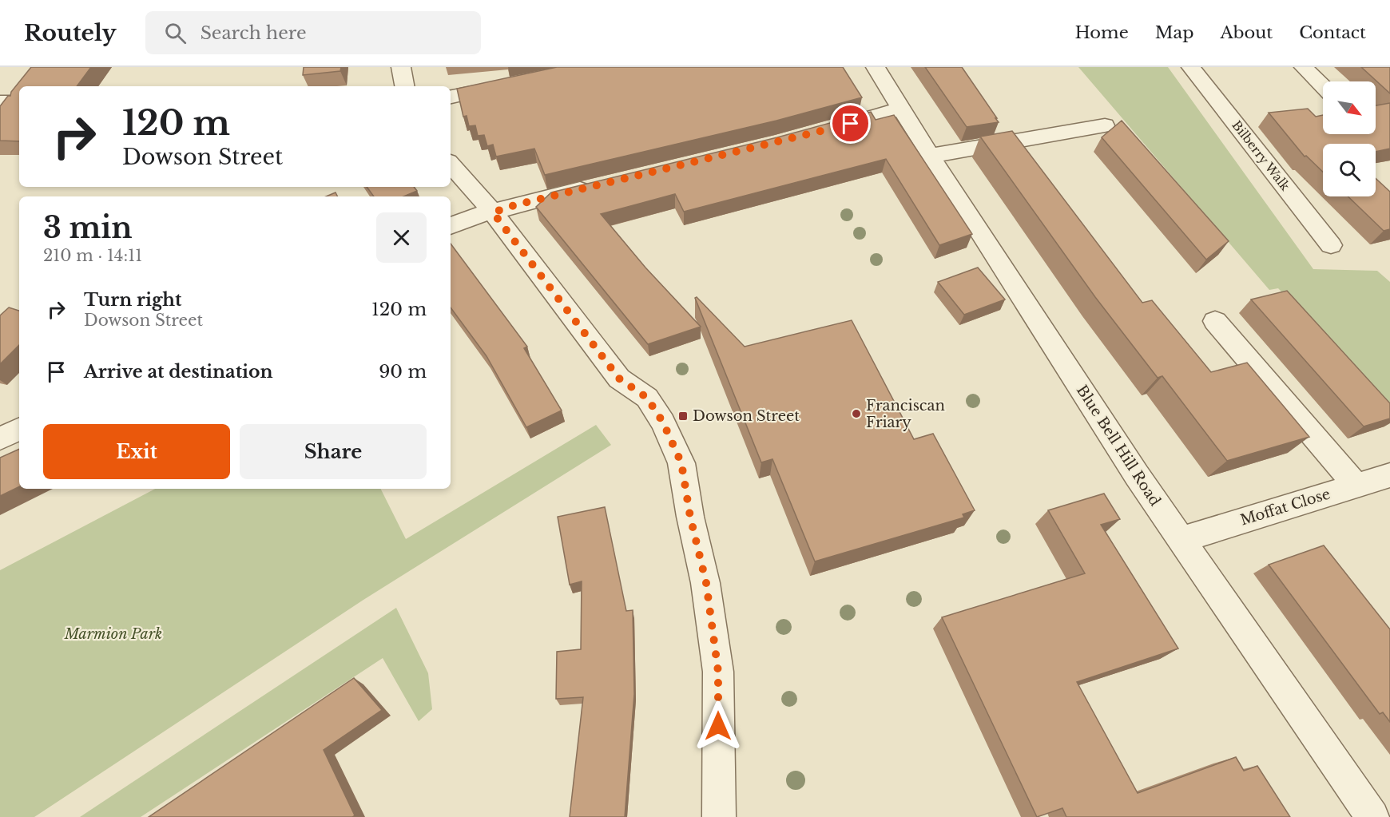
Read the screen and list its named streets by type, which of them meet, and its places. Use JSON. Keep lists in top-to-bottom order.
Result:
{
  "streets": {
    "street": ["Bilberry Walk", "Blue Bell Hill Road", "Moffat Close"]
  },
  "crossings": [
    ["Blue Bell Hill Road", "Moffat Close"]
  ],
  "parks": ["Marmion Park"],
  "places": {
    "other": ["Franciscan Friary"],
    "transit": ["Dowson Street"]
  },
  "north": "bottom right",
  "page": {
    "header": "Routely",
    "search": "Search here",
    "nav": [
      "Home",
      "Map",
      "About",
      "Contact"
    ],
    "turn": ["120 m", "Dowson Street"],
    "heading": ["3 min", "210 m · 14:11"],
    "list": [
      {
        "name": "Turn right",
        "note": "Dowson Street",
        "value": "120 m"
      },
      {
        "name": "Arrive at destination",
        "value": "90 m"
      }
    ],
    "buttons": ["Exit", "Share"]
  }
}
